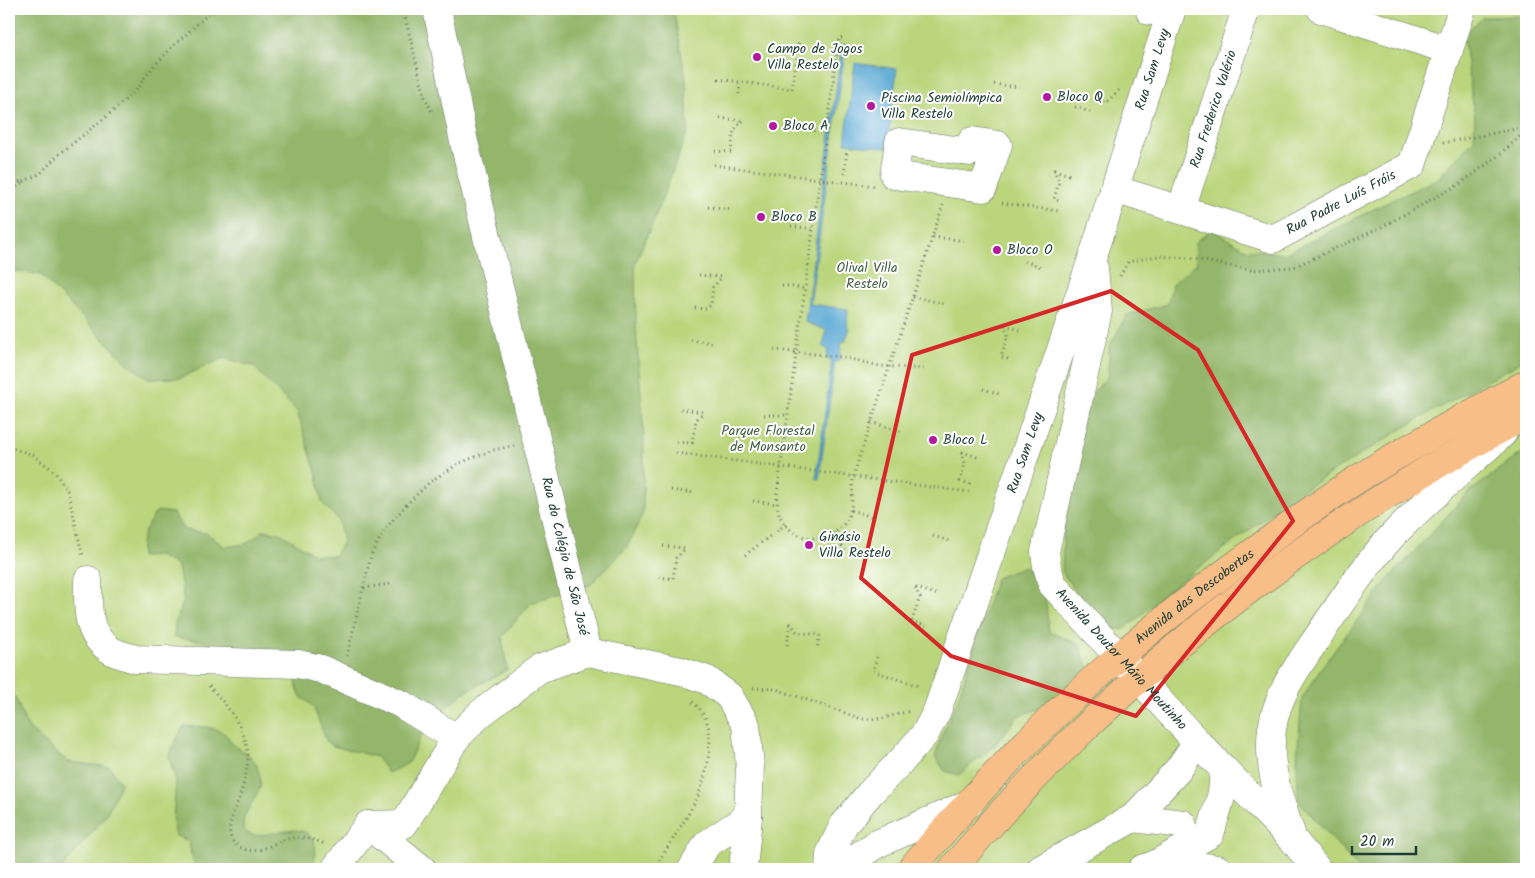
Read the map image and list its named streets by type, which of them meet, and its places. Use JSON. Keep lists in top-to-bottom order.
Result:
{
  "streets": {
    "main road": ["Avenida das Descobertas"],
    "street": [
      "Rua Sam Levy",
      "Rua Frederico Valério",
      "Rua Padre Luís Fróis",
      "Rua do Colégio de São José",
      "Avenida Doutor Mário Moutinho"
    ]
  },
  "crossings": [
    ["Rua Sam Levy", "Rua Padre Luís Fróis"],
    ["Rua Sam Levy", "Avenida Doutor Mário Moutinho"],
    ["Rua Frederico Valério", "Rua Padre Luís Fróis"],
    ["Avenida das Descobertas", "Avenida Doutor Mário Moutinho"]
  ],
  "parks": ["Olival Villa Restelo", "Parque Florestal de Monsanto"],
  "places": [
    "Campo de Jogos Villa Restelo",
    "Bloco Q",
    "Piscina Semiolímpica Villa Restelo",
    "Bloco A",
    "Bloco B",
    "Bloco O",
    "Bloco L",
    "Ginásio Villa Restelo"
  ],
  "scale_bar": "20 m"
}
